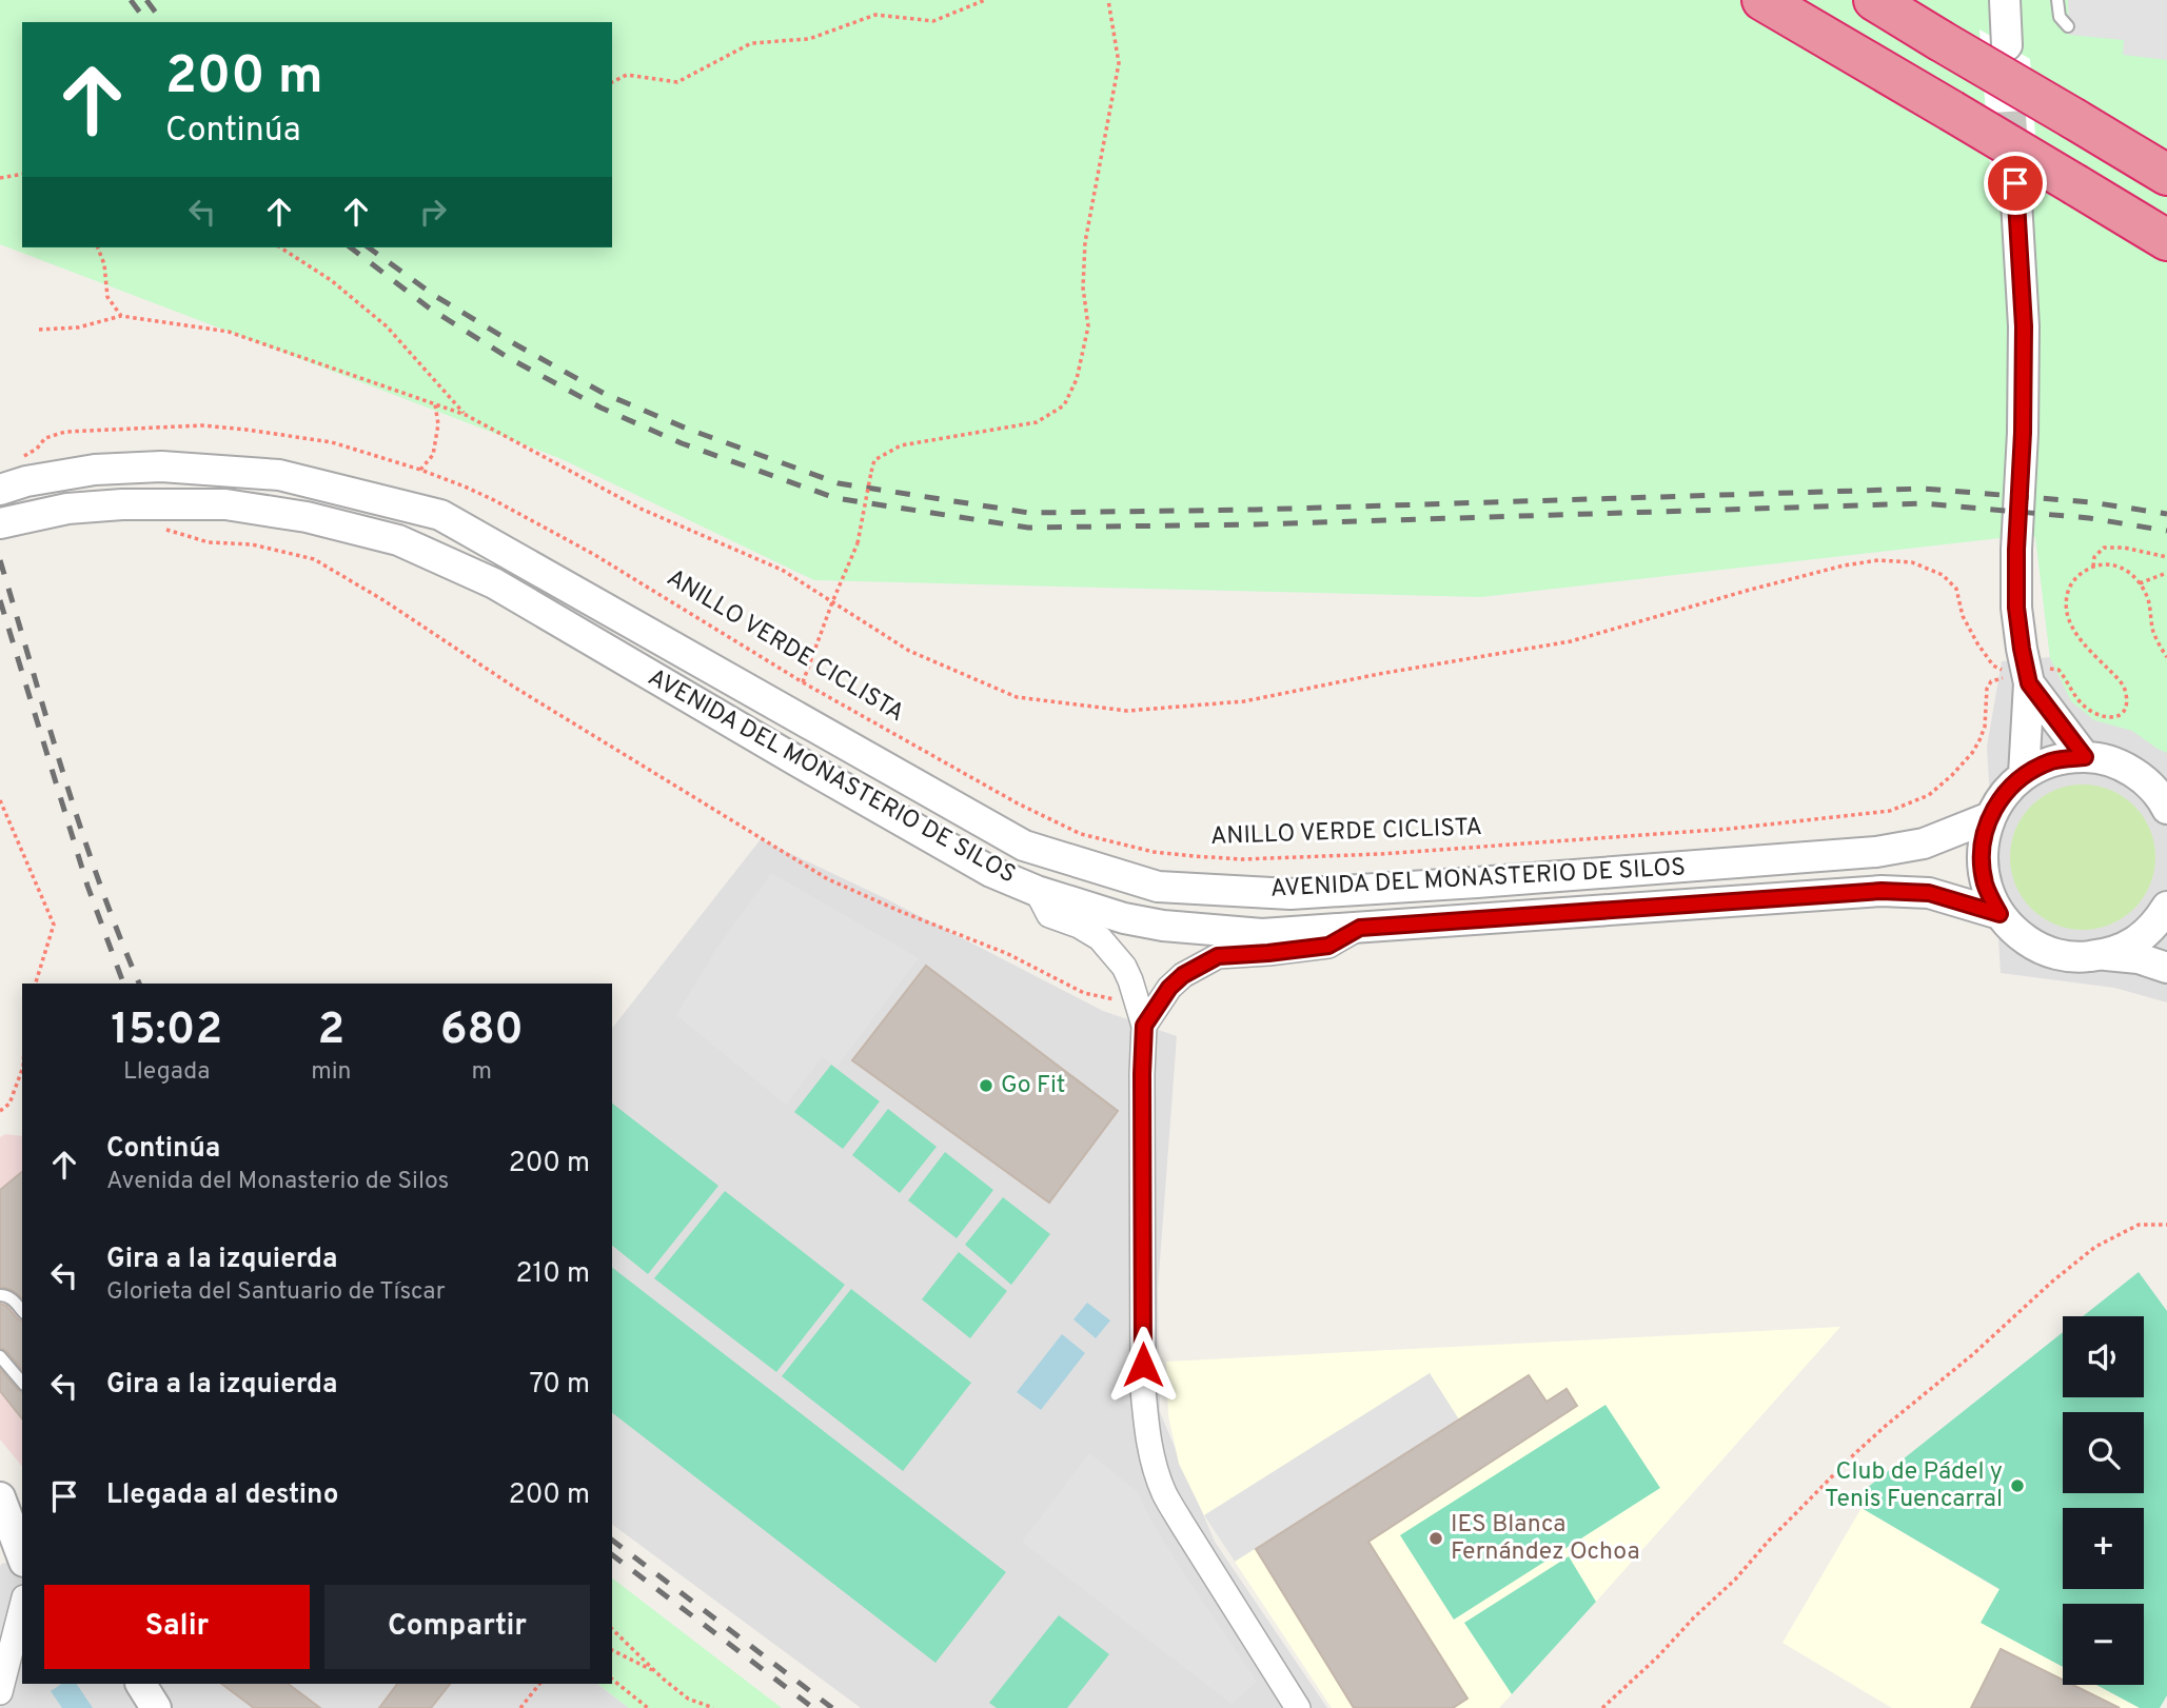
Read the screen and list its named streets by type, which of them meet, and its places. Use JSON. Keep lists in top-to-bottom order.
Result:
{
  "streets": {
    "street": ["AVENIDA DEL MONASTERIO DE SILOS"],
    "path": ["ANILLO VERDE CICLISTA"]
  },
  "places": ["Go Fit", "Club de Pádel y Tenis Fuencarral", "IES Blanca Fernández Ochoa"],
  "page": {
    "turn": ["200 m", "Continúa"],
    "eta": [
      "15:02",
      "Llegada",
      "2",
      "min",
      "680",
      "m"
    ],
    "list": [
      {
        "name": "Continúa",
        "note": "Avenida del Monasterio de Silos",
        "value": "200 m"
      },
      {
        "name": "Gira a la izquierda",
        "note": "Glorieta del Santuario de Tíscar",
        "value": "210 m"
      },
      {
        "name": "Gira a la izquierda",
        "value": "70 m"
      },
      {
        "name": "Llegada al destino",
        "value": "200 m"
      }
    ],
    "map_buttons": ["+", "−"],
    "buttons": ["Salir", "Compartir"]
  }
}
